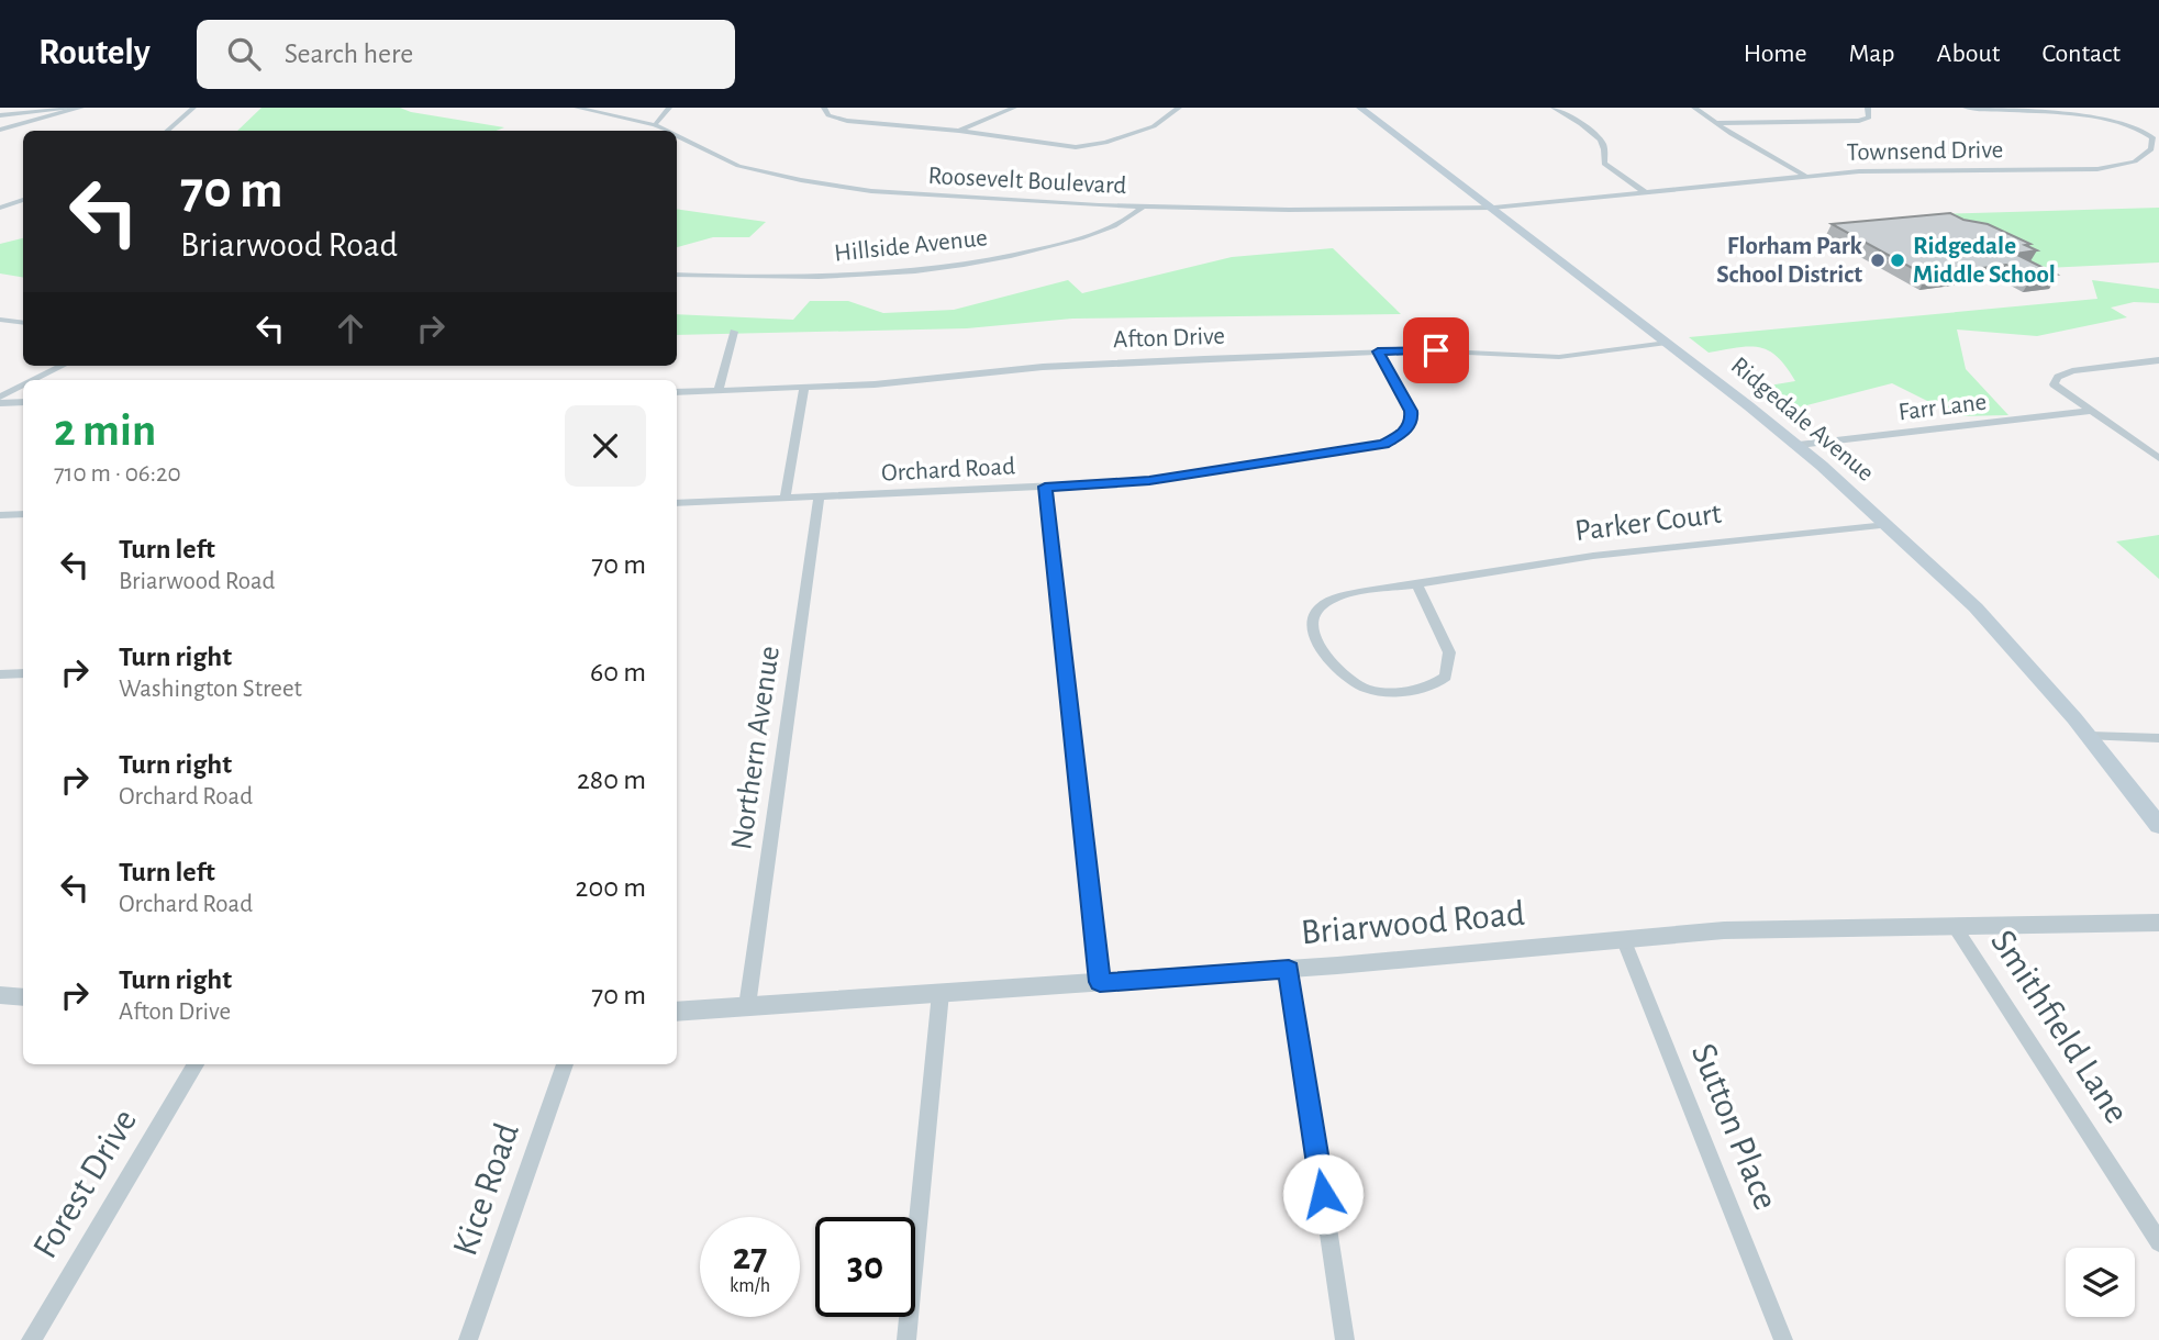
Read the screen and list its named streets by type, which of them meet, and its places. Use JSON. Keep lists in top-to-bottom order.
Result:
{
  "streets": {
    "main road": ["Ridgedale Avenue"],
    "street": [
      "Townsend Drive",
      "Roosevelt Boulevard",
      "Hillside Avenue",
      "Afton Drive",
      "Farr Lane",
      "Orchard Road",
      "Parker Court",
      "Northern Avenue",
      "Briarwood Road",
      "Smithfield Lane",
      "Sutton Place",
      "Forest Drive",
      "Kice Road"
    ]
  },
  "crossings": [
    ["Townsend Drive", "Roosevelt Boulevard"],
    ["Townsend Drive", "Ridgedale Avenue"],
    ["Roosevelt Boulevard", "Hillside Avenue"],
    ["Roosevelt Boulevard", "Ridgedale Avenue"],
    ["Afton Drive", "Ridgedale Avenue"],
    ["Afton Drive", "Orchard Road"],
    ["Farr Lane", "Ridgedale Avenue"],
    ["Ridgedale Avenue", "Parker Court"],
    ["Orchard Road", "Northern Avenue"],
    ["Northern Avenue", "Briarwood Road"],
    ["Briarwood Road", "Smithfield Lane"],
    ["Briarwood Road", "Sutton Place"]
  ],
  "places": ["Florham Park School District", "Ridgedale Middle School"],
  "page": {
    "header": "Routely",
    "search": "Search here",
    "nav": [
      "Home",
      "Map",
      "About",
      "Contact"
    ],
    "turn": ["70 m", "Briarwood Road"],
    "heading": ["2 min", "710 m · 06:20"],
    "list": [
      {
        "name": "Turn left",
        "note": "Briarwood Road",
        "value": "70 m"
      },
      {
        "name": "Turn right",
        "note": "Washington Street",
        "value": "60 m"
      },
      {
        "name": "Turn right",
        "note": "Orchard Road",
        "value": "280 m"
      },
      {
        "name": "Turn left",
        "note": "Orchard Road",
        "value": "200 m"
      },
      {
        "name": "Turn right",
        "note": "Afton Drive",
        "value": "70 m"
      }
    ],
    "speed": "27 km/h",
    "limit": "30"
  }
}
